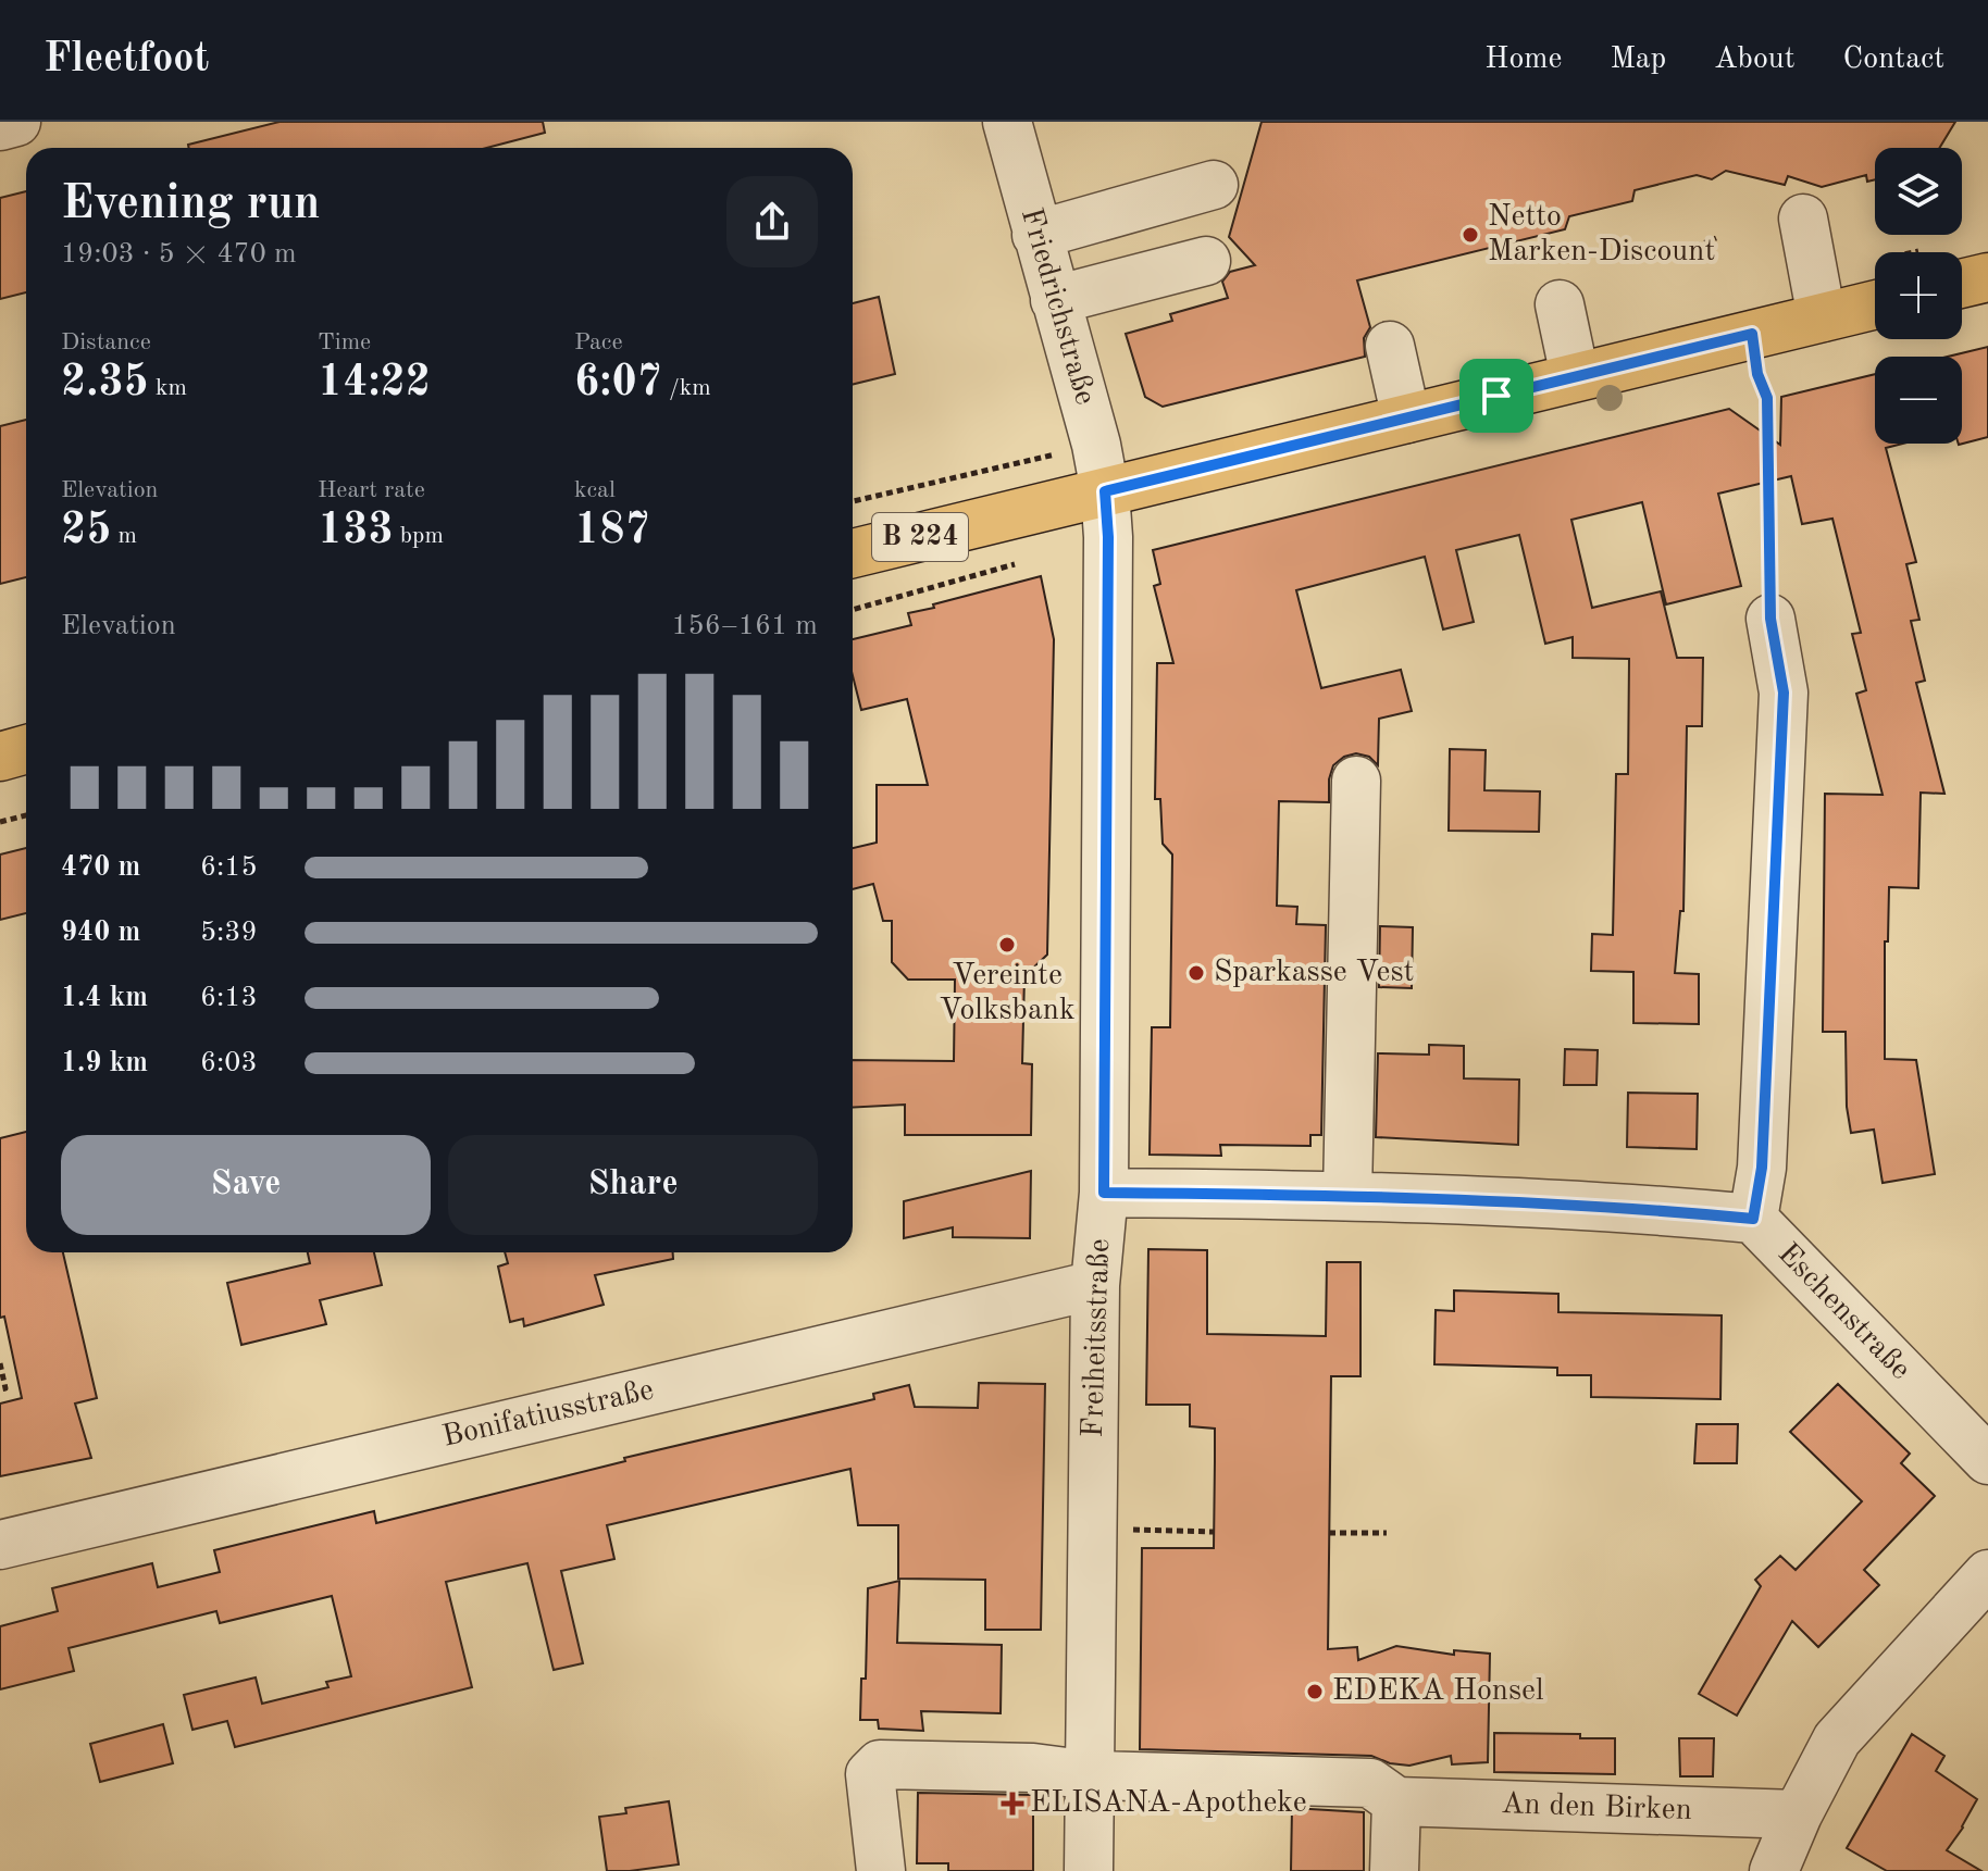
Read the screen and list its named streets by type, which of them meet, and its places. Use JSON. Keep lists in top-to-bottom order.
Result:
{
  "streets": {
    "main road": ["B 224"],
    "street": [
      "Friedrichstraße",
      "Eschenstraße",
      "Freiheitsstraße",
      "Bonifatiusstraße",
      "An den Birken"
    ]
  },
  "crossings": [
    ["Friedrichstraße", "B 224"],
    ["Friedrichstraße", "Freiheitsstraße"],
    ["B 224", "Freiheitsstraße"],
    ["Eschenstraße", "Freiheitsstraße"],
    ["Freiheitsstraße", "Bonifatiusstraße"]
  ],
  "places": {
    "other": [
      "Netto Marken-Discount",
      "Vereinte Volksbank",
      "Sparkasse Vest",
      "EDEKA Honsel"
    ],
    "health": ["ELISANA-Apotheke"]
  },
  "page": {
    "header": "Fleetfoot",
    "nav": [
      "Home",
      "Map",
      "About",
      "Contact"
    ],
    "map_buttons": ["+", "−"],
    "heading": ["Evening run", "19:03 · 5 × 470 m"],
    "stats": [
      ["Distance", "2.35 km"],
      ["Time", "14:22"],
      ["Pace", "6:07 /km"],
      ["Elevation", "25 m"],
      ["Heart rate", "133 bpm"],
      ["kcal", "187"]
    ],
    "chart": ["Elevation", "156–161 m"],
    "list": [
      {
        "name": "470 m",
        "note": "6:15"
      },
      {
        "name": "940 m",
        "note": "5:39"
      },
      {
        "name": "1.4 km",
        "note": "6:13"
      },
      {
        "name": "1.9 km",
        "note": "6:03"
      }
    ],
    "buttons": ["Save", "Share"]
  }
}
